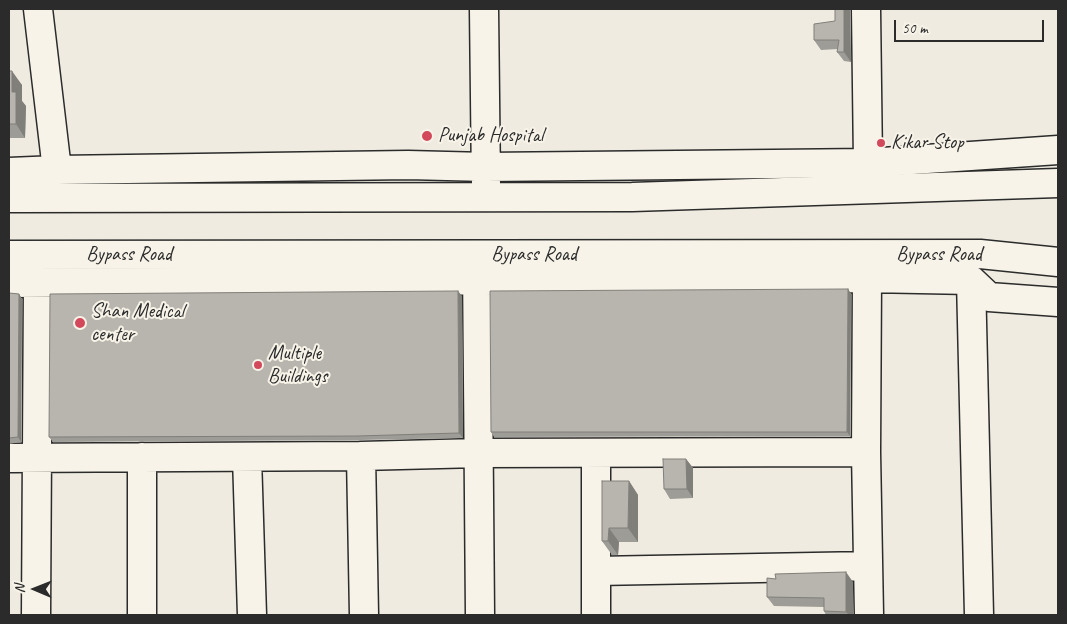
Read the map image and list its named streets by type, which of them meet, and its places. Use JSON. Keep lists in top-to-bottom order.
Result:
{
  "streets": {
    "street": ["Bypass Road"]
  },
  "places": [
    "Punjab Hospital",
    "Kikar Stop",
    "Shan Medical center",
    "Multiple Buildings"
  ],
  "scale_bar": "50 m",
  "north": "left"
}
